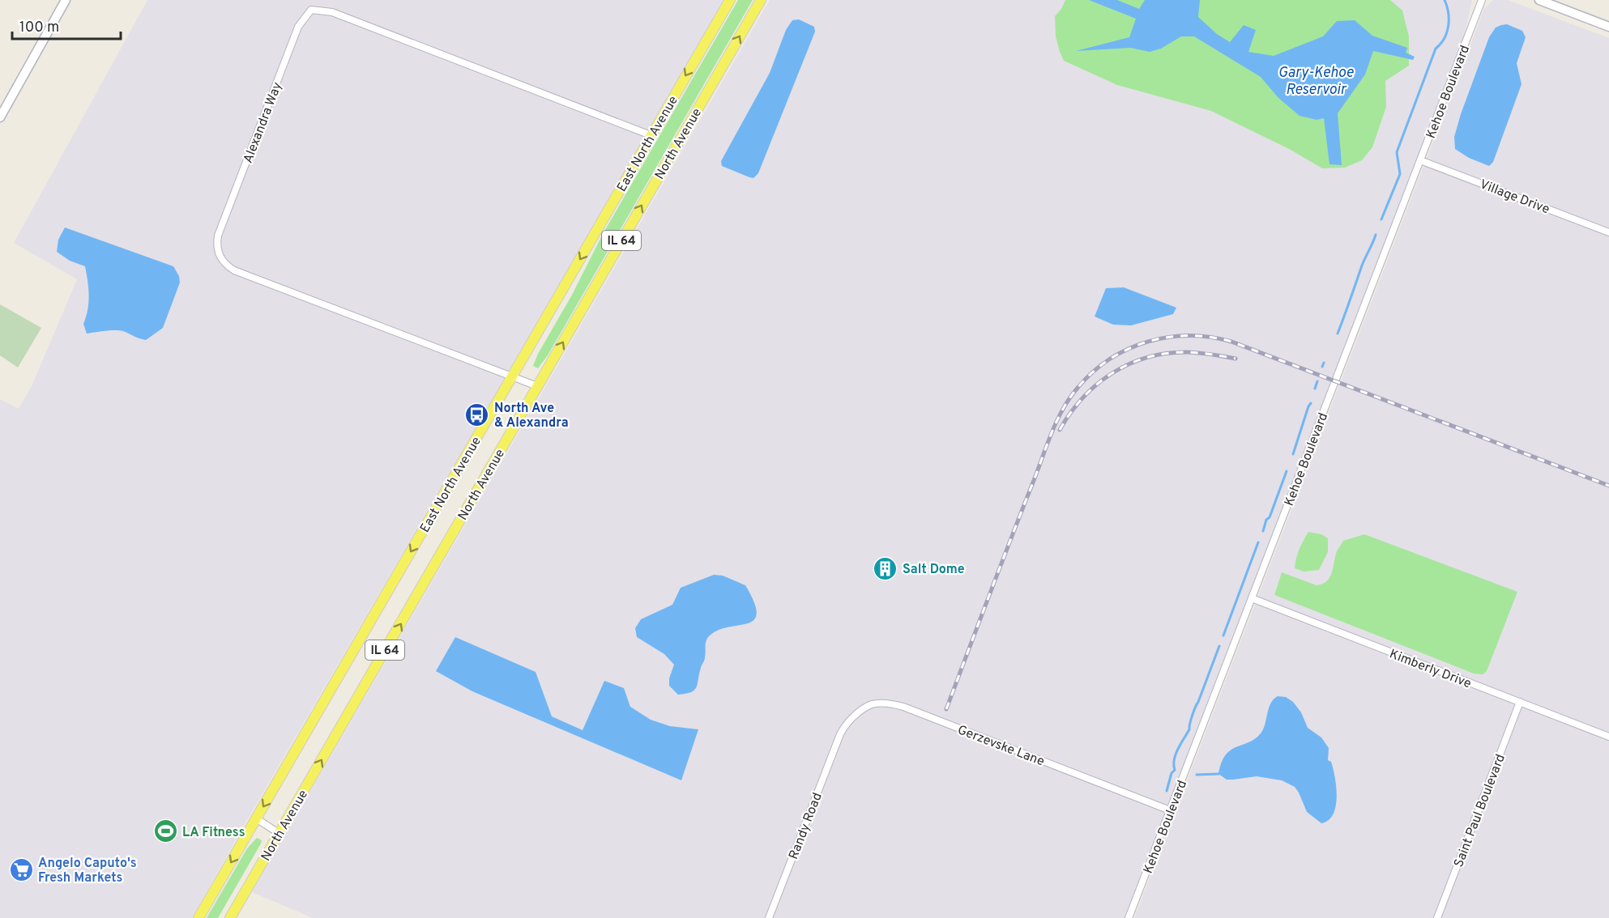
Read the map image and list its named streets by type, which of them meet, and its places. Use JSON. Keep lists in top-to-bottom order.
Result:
{
  "streets": {
    "main road": ["East North Avenue", "North Avenue", "IL 64"],
    "street": [
      "Kehoe Boulevard",
      "Alexandra Way",
      "Village Drive",
      "Kimberly Drive",
      "Gerzevske Lane",
      "Saint Paul Boulevard",
      "Randy Road"
    ]
  },
  "crossings": [
    ["Kehoe Boulevard", "Village Drive"],
    ["Kehoe Boulevard", "Kimberly Drive"],
    ["Kehoe Boulevard", "Gerzevske Lane"],
    ["Alexandra Way", "East North Avenue"],
    ["Alexandra Way", "North Avenue"],
    ["Kimberly Drive", "Saint Paul Boulevard"],
    ["Gerzevske Lane", "Randy Road"]
  ],
  "one_way": ["East North Avenue", "North Avenue"],
  "water": ["Gary-Kehoe Reservoir"],
  "places": {
    "bus stop": ["North Ave & Alexandra"],
    "building": ["Salt Dome"],
    "sports": ["LA Fitness"],
    "supermarket": ["Angelo Caputo's Fresh Markets"]
  },
  "scale_bar": "100 m"
}
